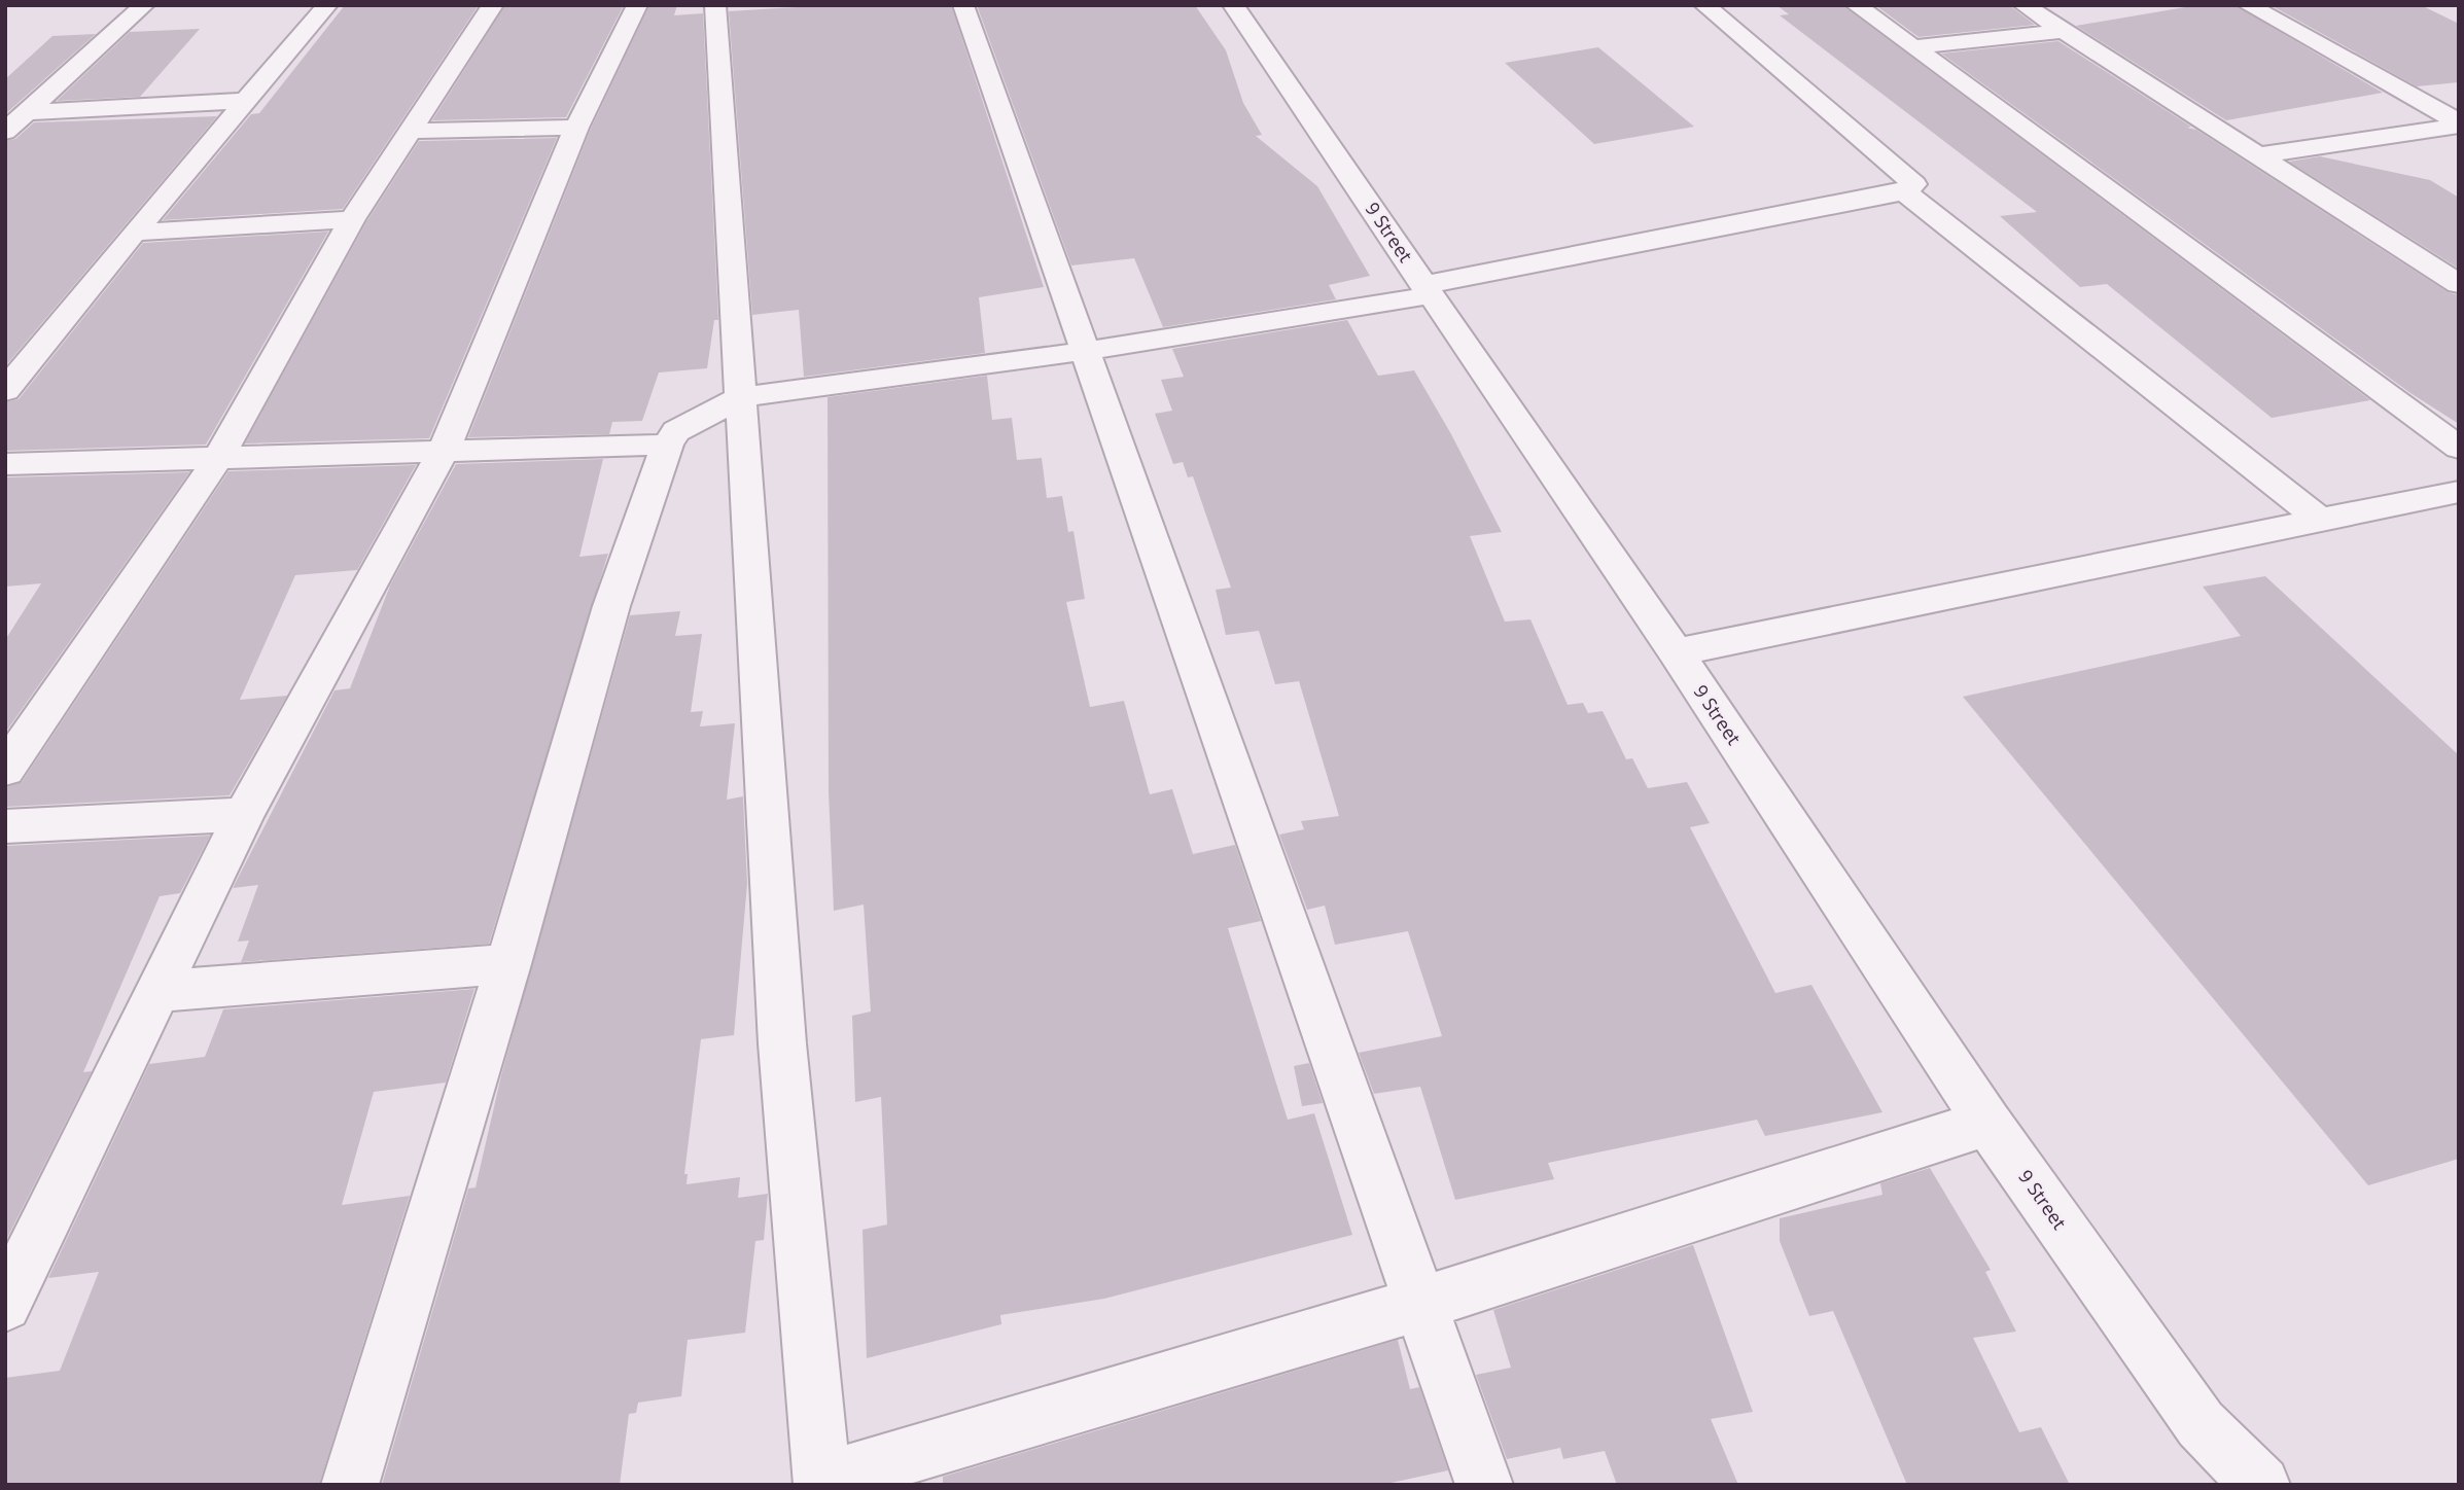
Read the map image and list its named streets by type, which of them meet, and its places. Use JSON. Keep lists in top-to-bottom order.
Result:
{
  "streets": {
    "street": ["9 Street"]
  }
}
